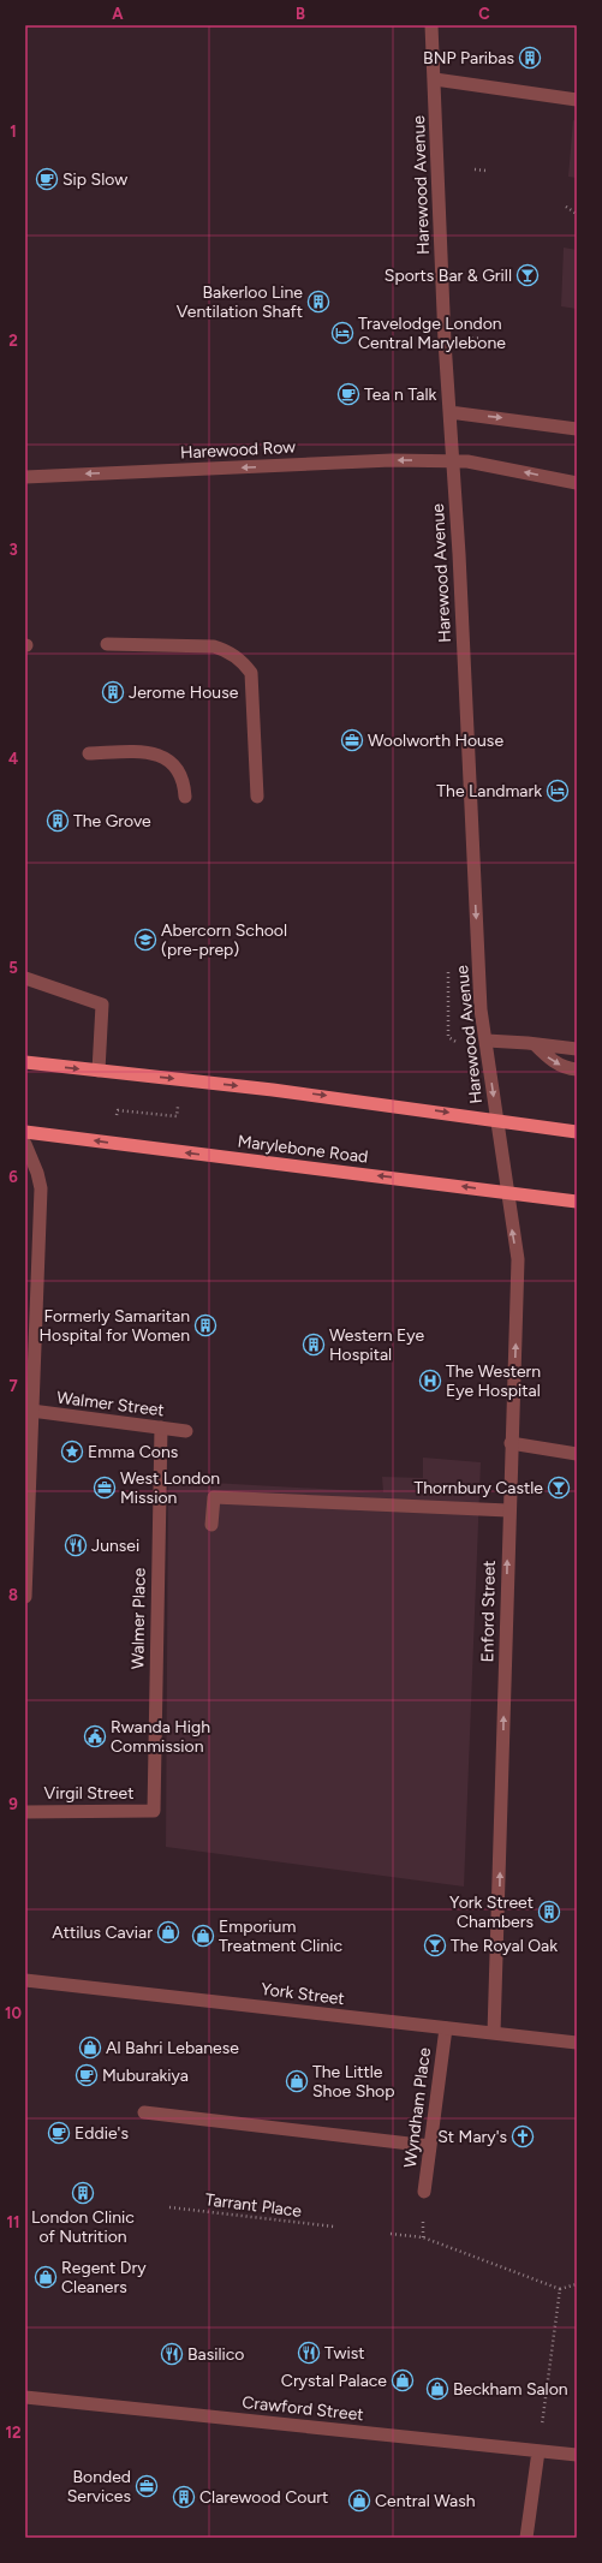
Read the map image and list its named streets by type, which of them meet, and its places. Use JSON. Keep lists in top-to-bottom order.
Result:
{
  "streets": {
    "highway": ["Marylebone Road"],
    "street": [
      "Harewood Avenue",
      "Harewood Row",
      "Walmer Street",
      "Enford Street",
      "Walmer Place",
      "Virgil Street",
      "York Street",
      "Wyndham Place",
      "Crawford Street"
    ],
    "path": ["Tarrant Place"]
  },
  "crossings": [
    ["Harewood Avenue", "Harewood Row"],
    ["Harewood Avenue", "Marylebone Road"],
    ["Harewood Avenue", "Enford Street"],
    ["Marylebone Road", "Enford Street"],
    ["Walmer Street", "Walmer Place"],
    ["Enford Street", "York Street"],
    ["Walmer Place", "Virgil Street"],
    ["York Street", "Wyndham Place"]
  ],
  "one_way": ["Harewood Avenue", "Harewood Row", "Enford Street"],
  "places": {
    "building": [
      "BNP Paribas",
      "Bakerloo Line Ventilation Shaft",
      "Jerome House",
      "The Grove",
      "Formerly Samaritan Hospital for Women",
      "Western Eye Hospital",
      "York Street Chambers",
      "London Clinic of Nutrition",
      "Clarewood Court"
    ],
    "cafe": [
      "Sip Slow",
      "Tea n Talk",
      "Muburakiya",
      "Eddie's"
    ],
    "bar": ["Sports Bar & Grill", "Thornbury Castle", "The Royal Oak"],
    "hotel": ["Travelodge London Central Marylebone", "The Landmark"],
    "office": ["Woolworth House", "West London Mission", "Bonded Services"],
    "school or university": ["Abercorn School (pre-prep)"],
    "hospital": ["The Western Eye Hospital"],
    "place": ["Emma Cons"],
    "restaurant": ["Junsei", "Twist", "Basilico"],
    "public building": ["Rwanda High Commission"],
    "shop": [
      "Attilus Caviar",
      "Emporium Treatment Clinic",
      "Al Bahri Lebanese",
      "The Little Shoe Shop",
      "Regent Dry Cleaners",
      "Crystal Palace",
      "Beckham Salon",
      "Central Wash"
    ],
    "church": ["St Mary's"]
  },
  "grid": {
    "columns": ["A", "B", "C"],
    "rows": [
      "1",
      "2",
      "3",
      "4",
      "5",
      "6",
      "7",
      "8",
      "9",
      "10",
      "11",
      "12"
    ]
  }
}
